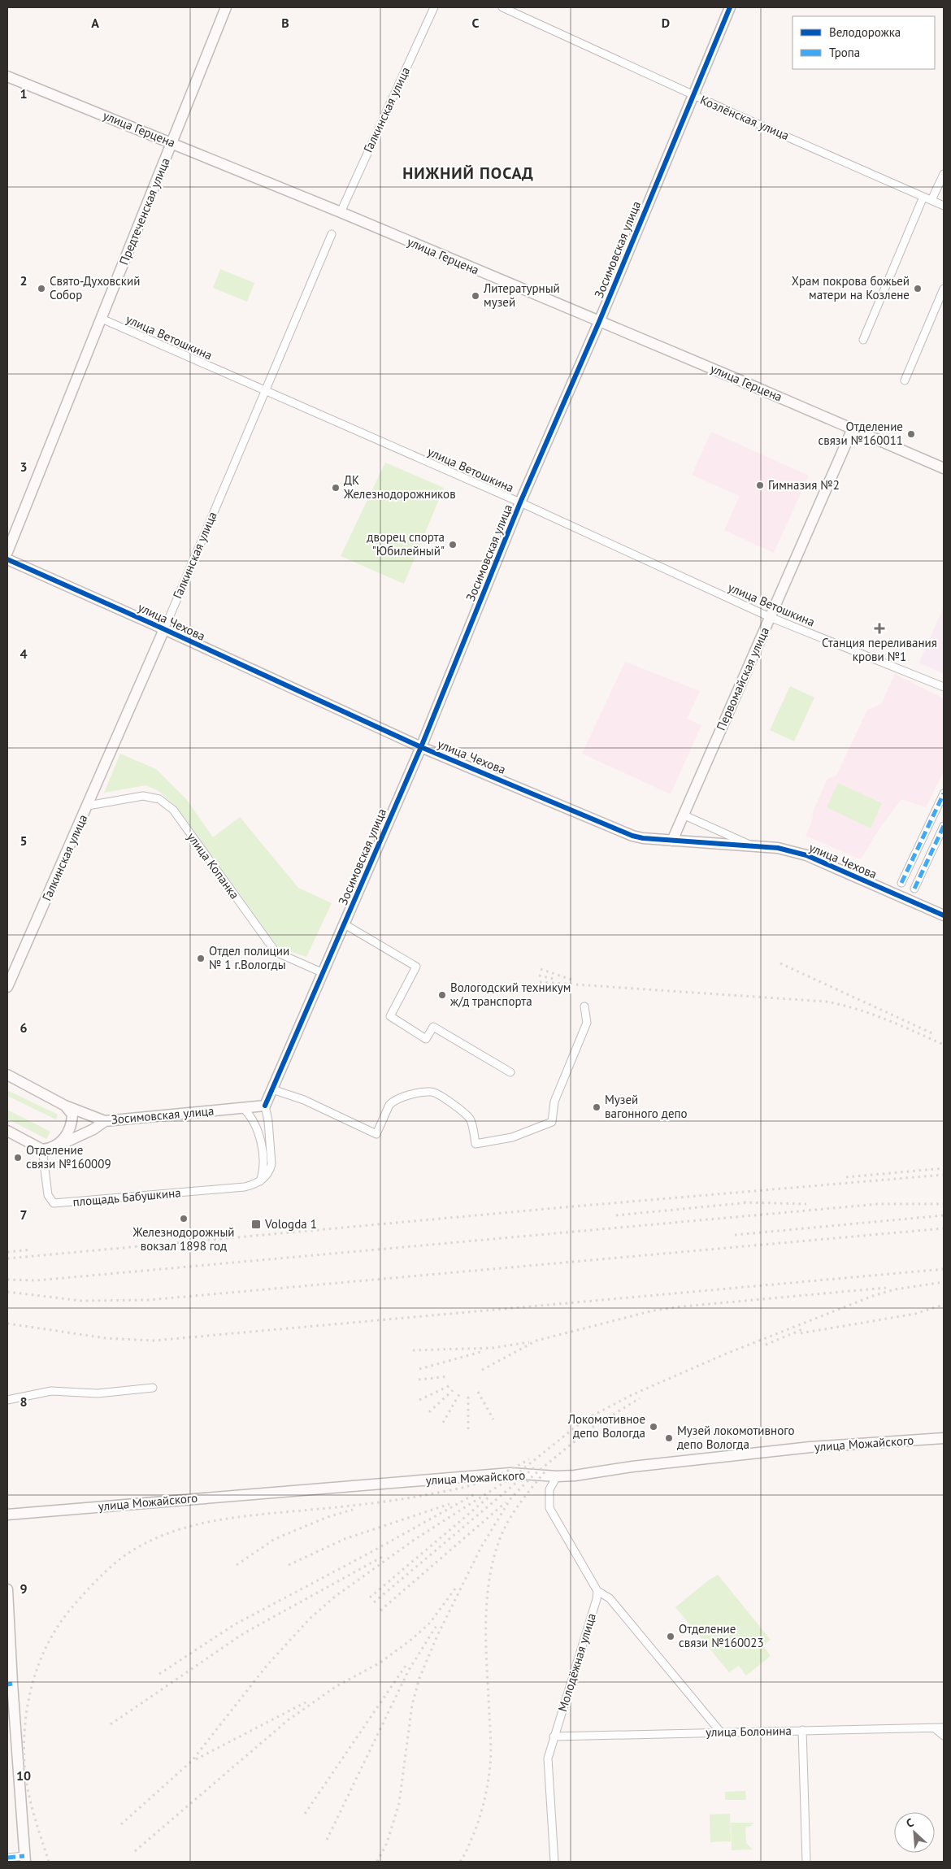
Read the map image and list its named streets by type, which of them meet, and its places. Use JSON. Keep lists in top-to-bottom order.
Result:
{
  "streets": {
    "street": [
      "Галкинская улица",
      "Козлёнская улица",
      "улица Герцена",
      "Предтеченская улица",
      "Зосимовская улица",
      "улица Ветошкина",
      "улица Чехова",
      "Первомайская улица",
      "улица Копанка",
      "площадь Бабушкина",
      "улица Можайского",
      "Молодёжная улица",
      "улица Болонина"
    ]
  },
  "crossings": [
    ["Галкинская улица", "улица Герцена"],
    ["Галкинская улица", "улица Ветошкина"],
    ["Галкинская улица", "улица Чехова"],
    ["Галкинская улица", "улица Копанка"],
    ["Козлёнская улица", "Зосимовская улица"],
    ["улица Герцена", "Предтеченская улица"],
    ["улица Герцена", "Зосимовская улица"],
    ["улица Герцена", "Первомайская улица"],
    ["Предтеченская улица", "улица Ветошкина"],
    ["Зосимовская улица", "улица Ветошкина"],
    ["Зосимовская улица", "улица Чехова"],
    ["Зосимовская улица", "улица Копанка"],
    ["улица Ветошкина", "Первомайская улица"],
    ["улица Чехова", "Первомайская улица"],
    ["Молодёжная улица", "улица Болонина"]
  ],
  "districts": ["НИЖНИЙ ПОСАД"],
  "places": {
    "other": [
      "Свято-Духовский Собор",
      "Храм покрова божьей матери на Козлене",
      "Литературный музей",
      "Отделение связи №160011",
      "Гимназия №2",
      "ДК Железнодорожников",
      "дворец спорта \"Юбилейный\"",
      "Отдел полиции № 1 г.Вологды",
      "Вологодский техникум ж/д транспорта",
      "Музей вагонного депо",
      "Отделение связи №160009",
      "Железнодорожный вокзал 1898 год",
      "Локомотивное депо Вологда",
      "Музей локомотивного депо Вологда",
      "Отделение связи №160023"
    ],
    "health": ["Станция переливания крови №1"],
    "transit": ["Vologda 1"]
  },
  "legend": ["Велодорожка", "Тропа"],
  "north": "top left",
  "grid": {
    "columns": [
      "A",
      "B",
      "C",
      "D"
    ],
    "rows": [
      "1",
      "2",
      "3",
      "4",
      "5",
      "6",
      "7",
      "8",
      "9",
      "10"
    ]
  }
}
